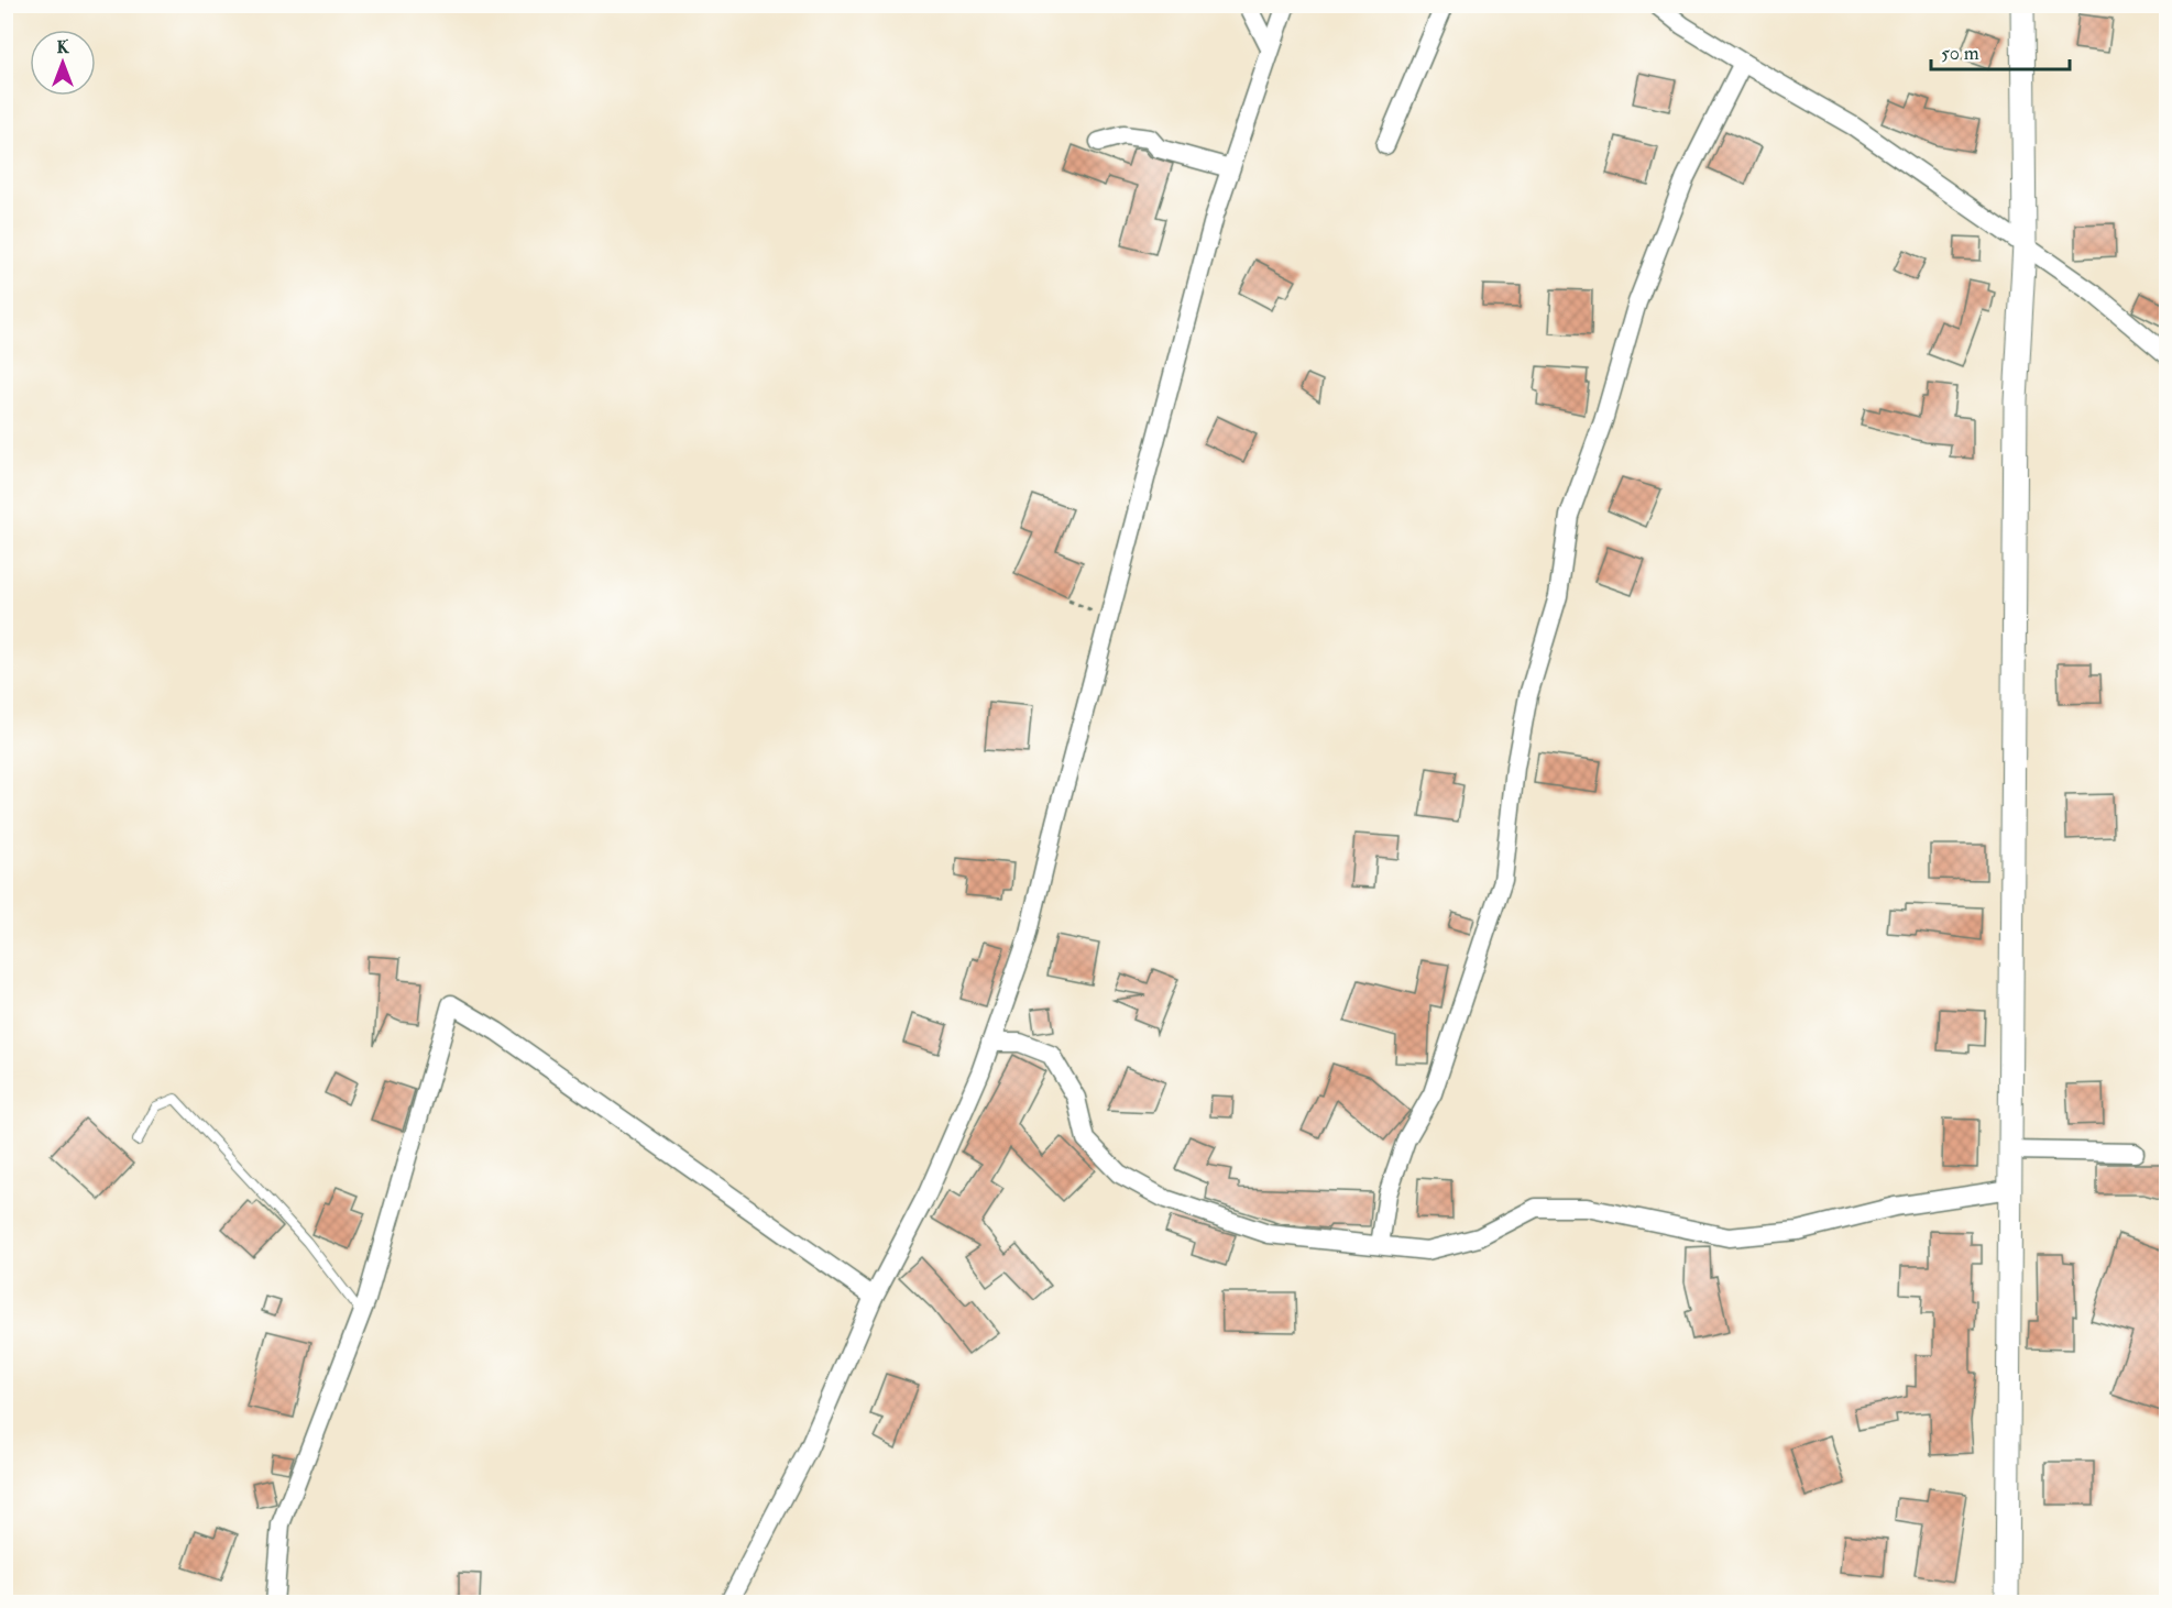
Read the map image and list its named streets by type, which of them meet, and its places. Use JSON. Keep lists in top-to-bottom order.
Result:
{
  "scale_bar": "50 m",
  "north": "top"
}
